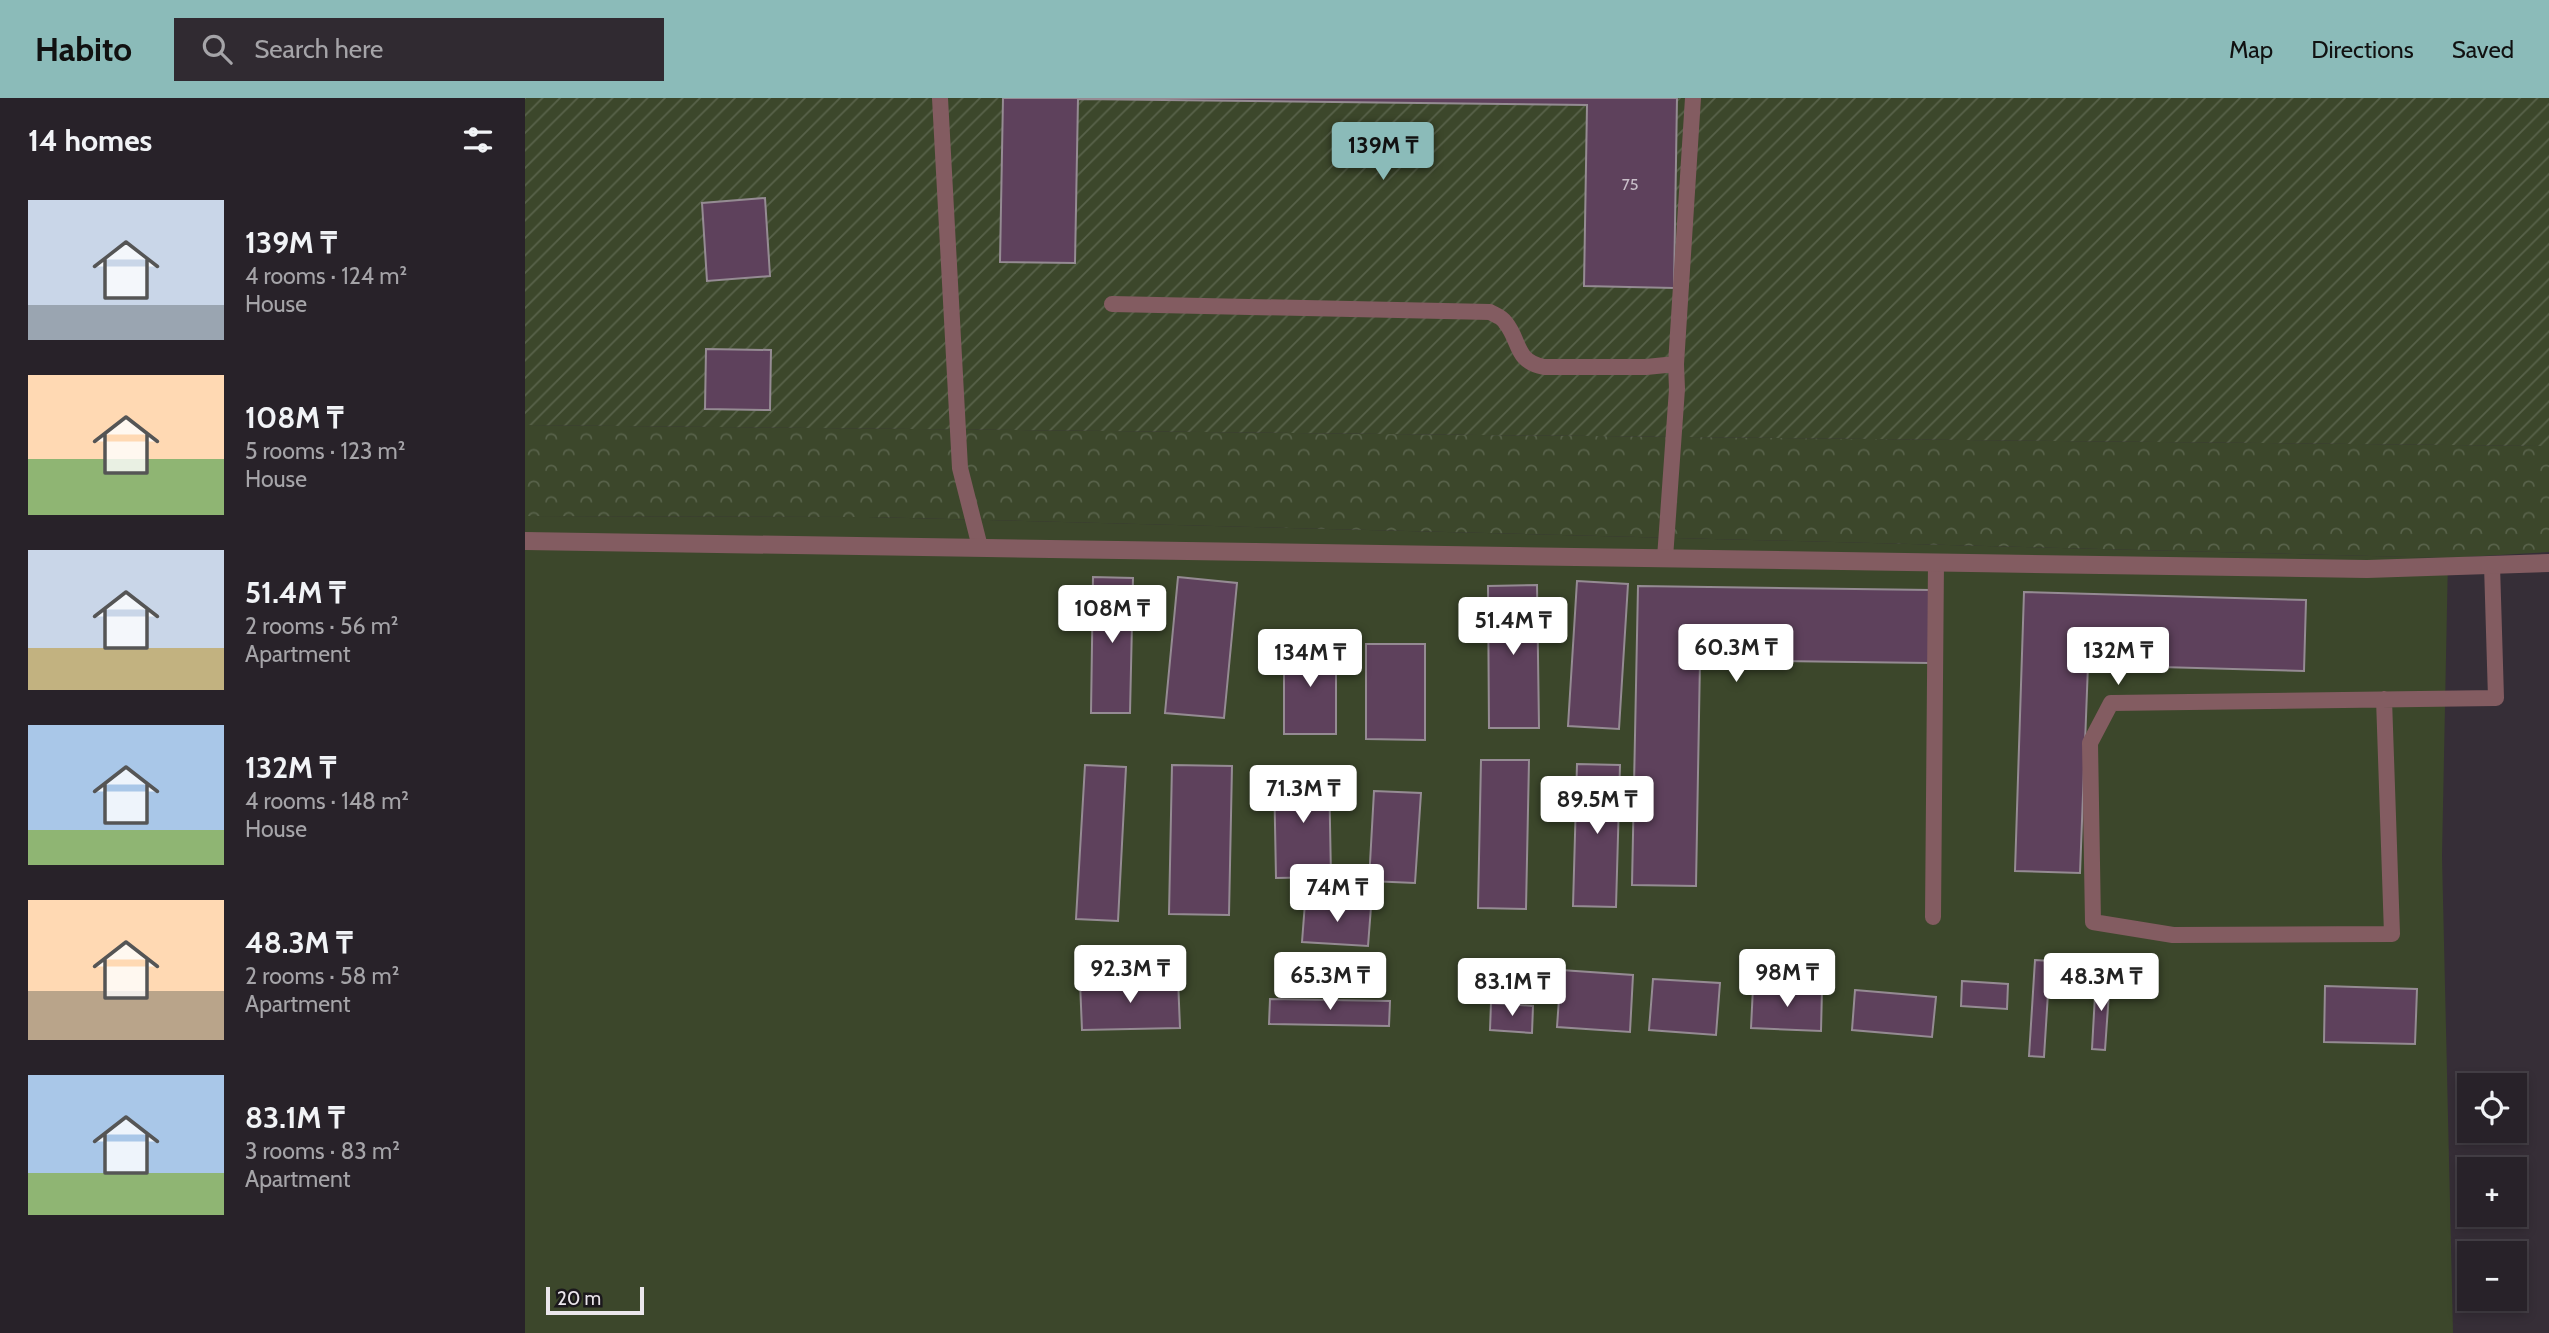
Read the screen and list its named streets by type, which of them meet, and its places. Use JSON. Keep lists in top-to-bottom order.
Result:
{
  "house_numbers": ["75"],
  "scale_bar": "20 m",
  "page": {
    "header": "Habito",
    "search": "Search here",
    "nav": ["Map", "Directions", "Saved"],
    "heading": "14 homes",
    "price": [
      "139M ₸",
      "108M ₸",
      "51.4M ₸",
      "60.3M ₸",
      "132M ₸",
      "134M ₸",
      "71.3M ₸",
      "89.5M ₸",
      "74M ₸",
      "92.3M ₸",
      "98M ₸",
      "65.3M ₸",
      "48.3M ₸",
      "83.1M ₸"
    ],
    "list": [
      {
        "name": "139M ₸",
        "note": "4 rooms · 124 m² · House"
      },
      {
        "name": "108M ₸",
        "note": "5 rooms · 123 m² · House"
      },
      {
        "name": "51.4M ₸",
        "note": "2 rooms · 56 m² · Apartment"
      },
      {
        "name": "132M ₸",
        "note": "4 rooms · 148 m² · House"
      },
      {
        "name": "48.3M ₸",
        "note": "2 rooms · 58 m² · Apartment"
      },
      {
        "name": "83.1M ₸",
        "note": "3 rooms · 83 m² · Apartment"
      }
    ],
    "map_buttons": ["+", "−"],
    "scale": "20 m"
  }
}
